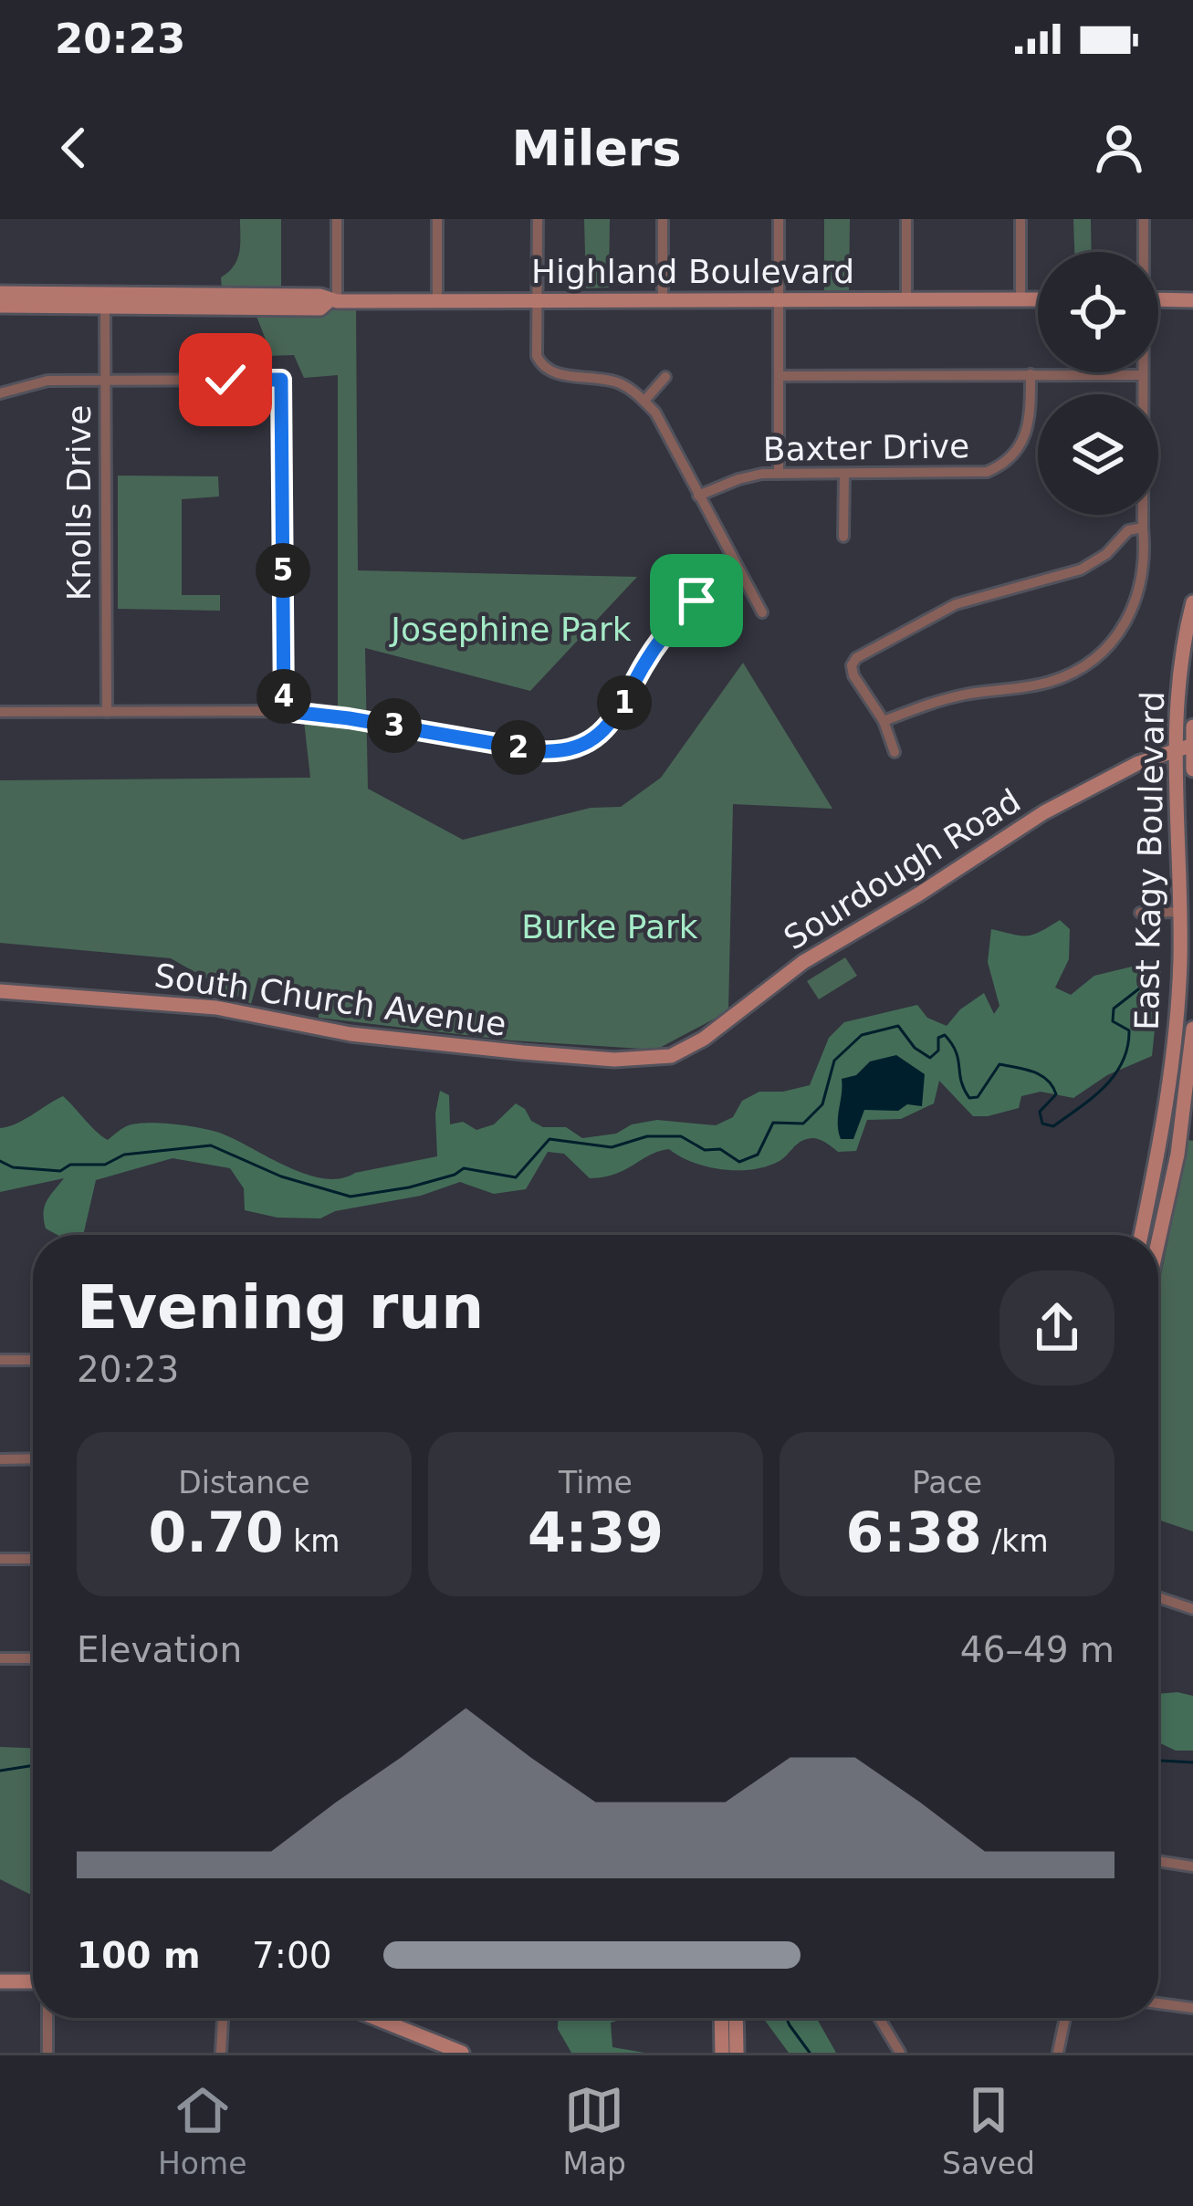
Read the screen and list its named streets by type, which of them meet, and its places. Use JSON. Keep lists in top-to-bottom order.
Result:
{
  "streets": {
    "main road": [
      "Highland Boulevard",
      "East Kagy Boulevard",
      "Sourdough Road",
      "South Church Avenue"
    ],
    "street": ["Baxter Drive", "Knolls Drive"]
  },
  "crossings": [
    ["Highland Boulevard", "Knolls Drive"],
    ["East Kagy Boulevard", "Sourdough Road"],
    ["Sourdough Road", "South Church Avenue"]
  ],
  "parks": ["Josephine Park", "Burke Park"],
  "page": {
    "status": "20:23",
    "header": "Milers",
    "pins": [
      "5",
      "4",
      "1",
      "3",
      "2"
    ],
    "heading": ["Evening run", "20:23"],
    "stats": [
      ["Distance", "0.70 km"],
      ["Time", "4:39"],
      ["Pace", "6:38 /km"]
    ],
    "chart": ["Elevation", "46–49 m"],
    "list": [
      {
        "name": "100 m",
        "note": "7:00"
      }
    ],
    "tabs": ["Home", "Map", "Saved"]
  }
}
